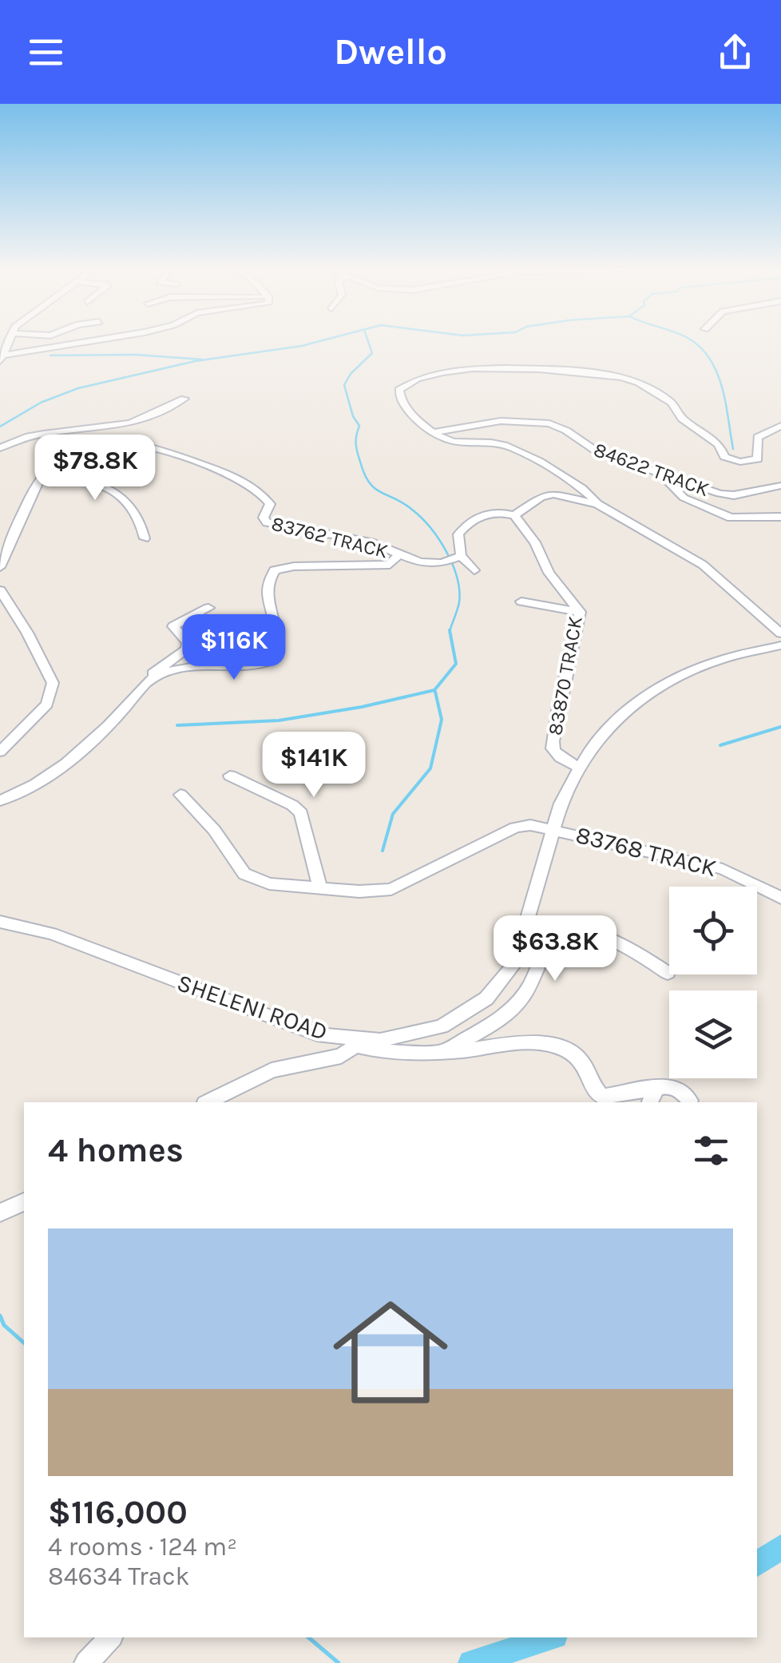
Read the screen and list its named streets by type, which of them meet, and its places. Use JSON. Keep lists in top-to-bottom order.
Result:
{
  "streets": {
    "street": [
      "84622 TRACK",
      "83762 TRACK",
      "83870 TRACK",
      "83768 TRACK",
      "SHELENI ROAD"
    ]
  },
  "crossings": [
    ["83870 TRACK", "SHELENI ROAD"],
    ["83768 TRACK", "SHELENI ROAD"]
  ],
  "page": {
    "header": "Dwello",
    "price": [
      "$78.8K",
      "$116K",
      "$141K",
      "$63.8K"
    ],
    "heading": "4 homes",
    "list": [
      {
        "name": "$116,000",
        "note": "4 rooms · 124 m² · 84634 Track"
      }
    ]
  }
}
